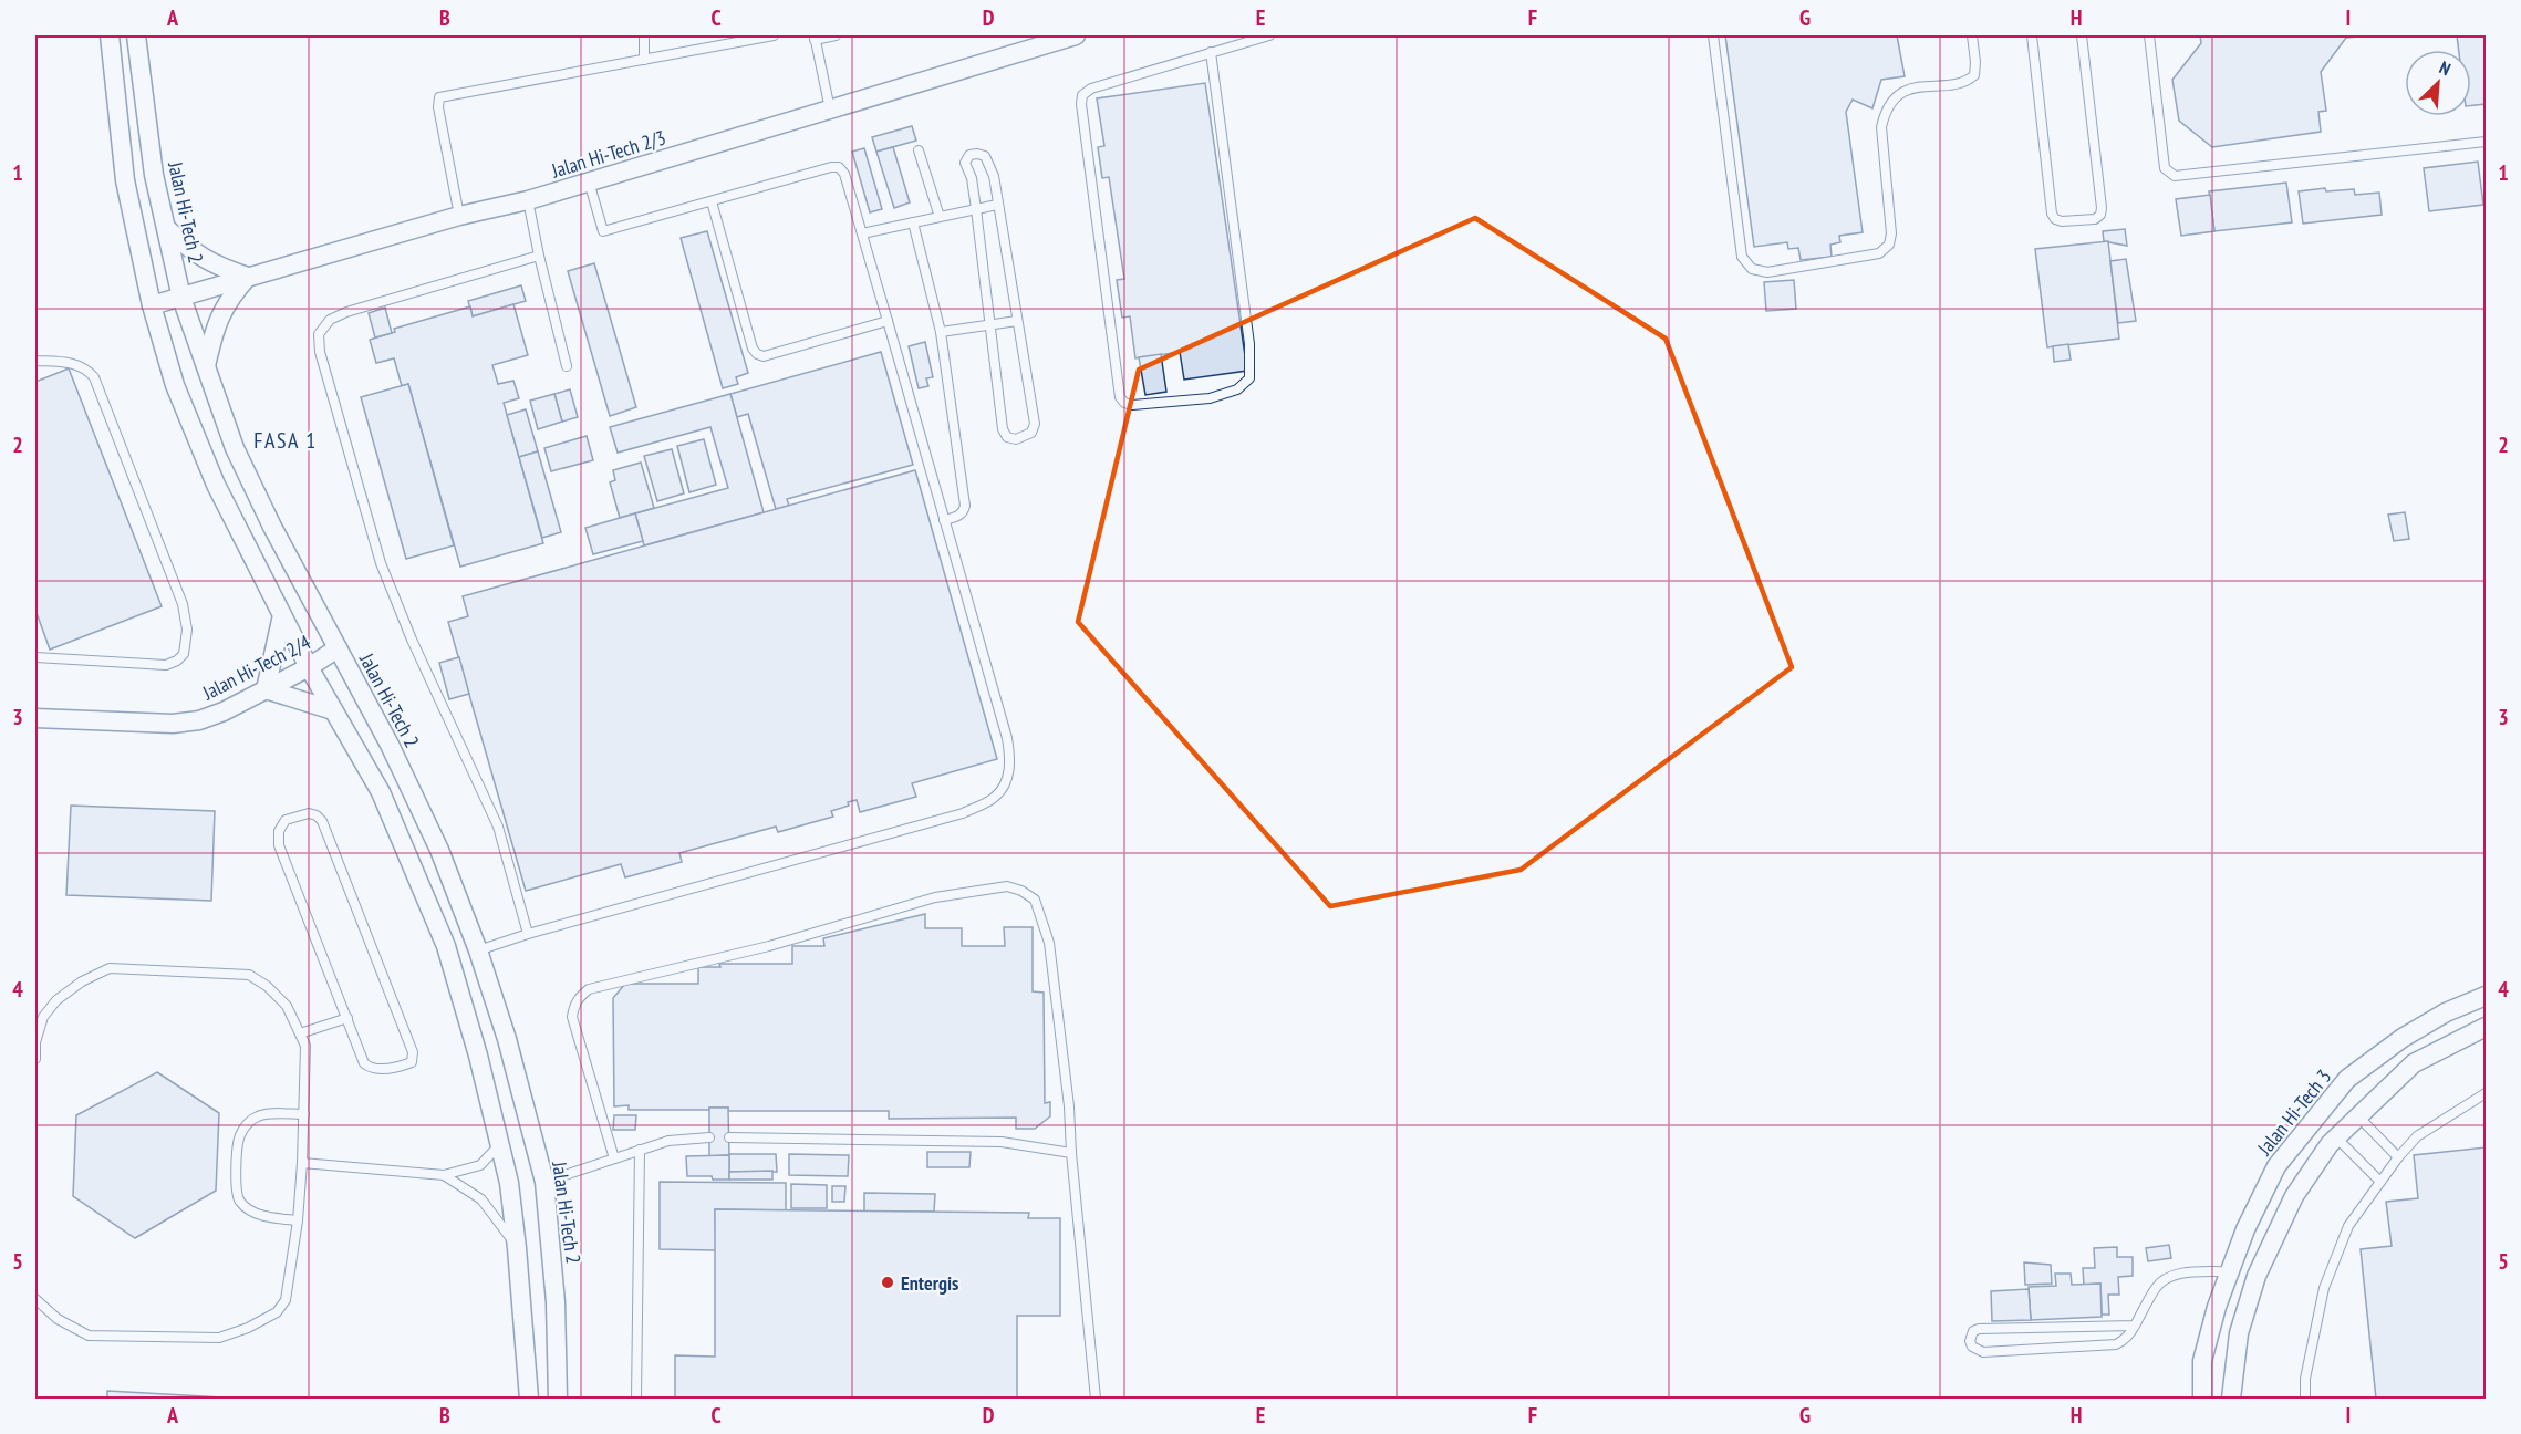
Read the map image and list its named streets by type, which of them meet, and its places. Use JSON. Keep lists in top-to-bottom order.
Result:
{
  "streets": {
    "street": [
      "Jalan Hi-Tech 2/3",
      "Jalan Hi-Tech 2",
      "Jalan Hi-Tech 2/4",
      "Jalan Hi-Tech 3"
    ]
  },
  "crossings": [
    ["Jalan Hi-Tech 2/3", "Jalan Hi-Tech 2"],
    ["Jalan Hi-Tech 2", "Jalan Hi-Tech 2/4"]
  ],
  "districts": ["FASA 1"],
  "places": ["Entergis"],
  "north": "top right",
  "grid": {
    "columns": [
      "A",
      "B",
      "C",
      "D",
      "E",
      "F",
      "G",
      "H",
      "I"
    ],
    "rows": [
      "1",
      "2",
      "3",
      "4",
      "5"
    ]
  }
}
